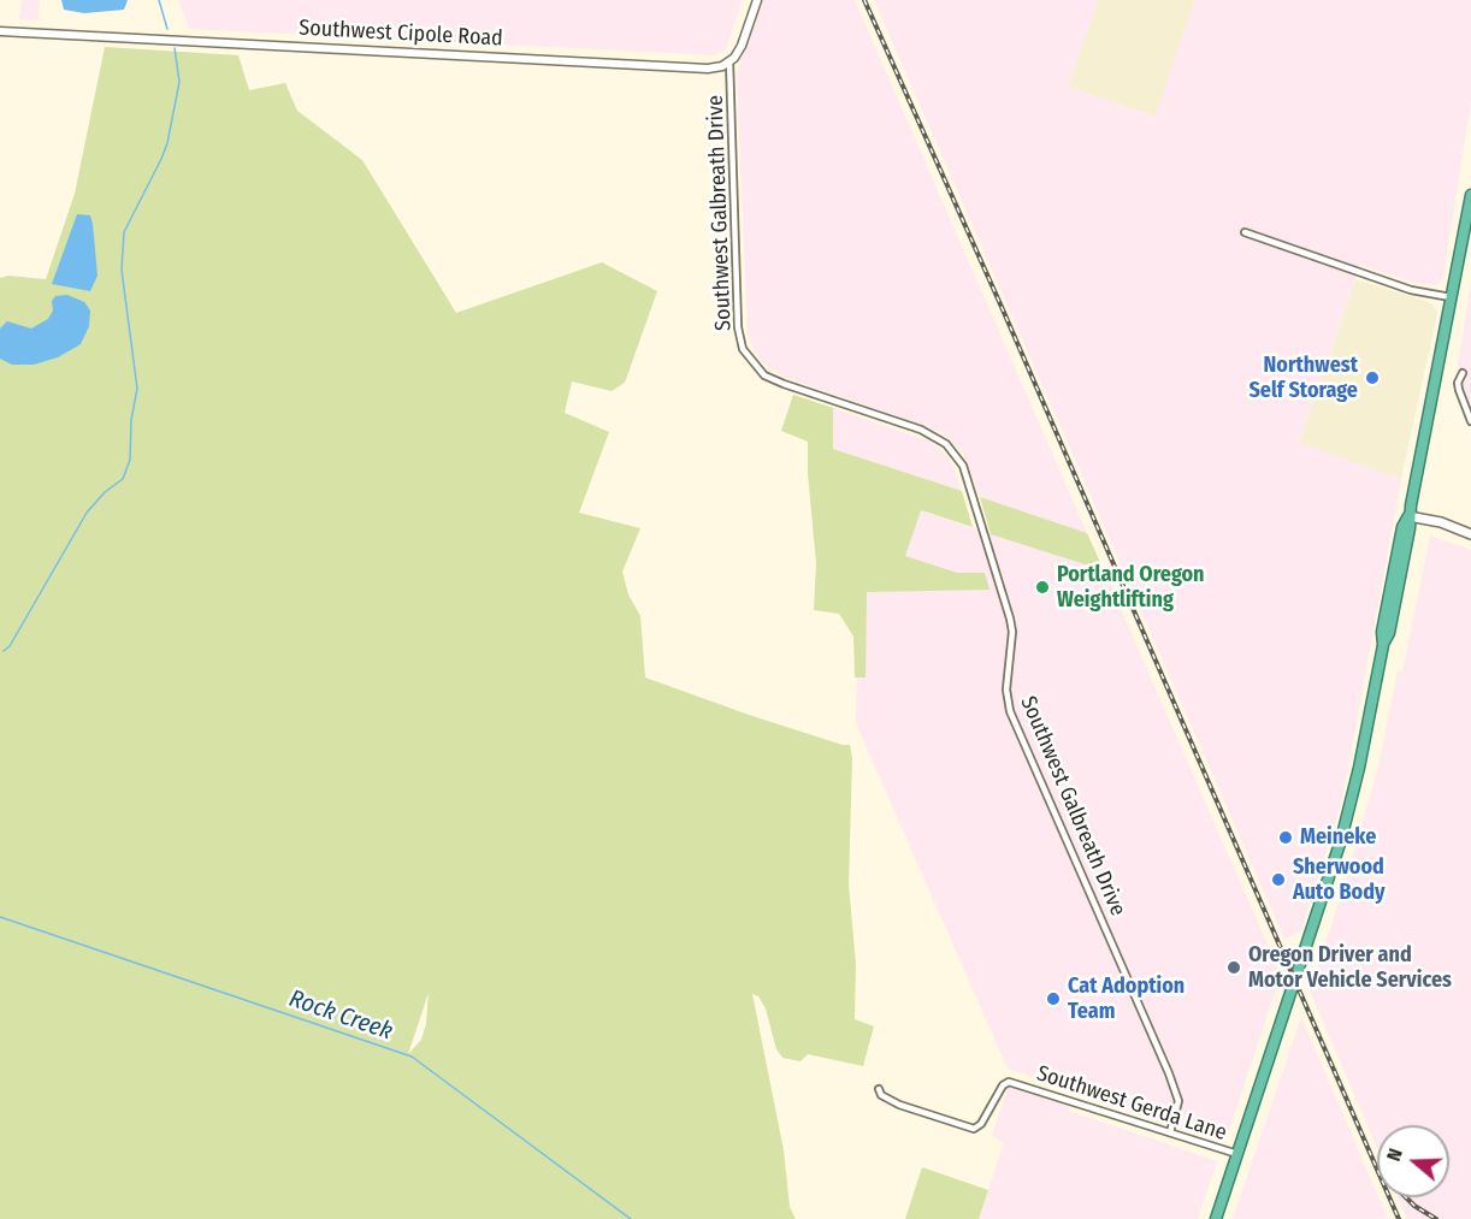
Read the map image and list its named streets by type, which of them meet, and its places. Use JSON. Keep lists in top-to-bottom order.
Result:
{
  "streets": {
    "street": ["Southwest Cipole Road", "Southwest Galbreath Drive", "Southwest Gerda Lane"]
  },
  "crossings": [
    ["Southwest Cipole Road", "Southwest Galbreath Drive"],
    ["Southwest Galbreath Drive", "Southwest Gerda Lane"]
  ],
  "water": ["Rock Creek"],
  "places": [
    "Northwest Self Storage",
    "Portland Oregon Weightlifting",
    "Meineke",
    "Sherwood Auto Body",
    "Oregon Driver and Motor Vehicle Services",
    "Cat Adoption Team"
  ],
  "north": "left"
}
